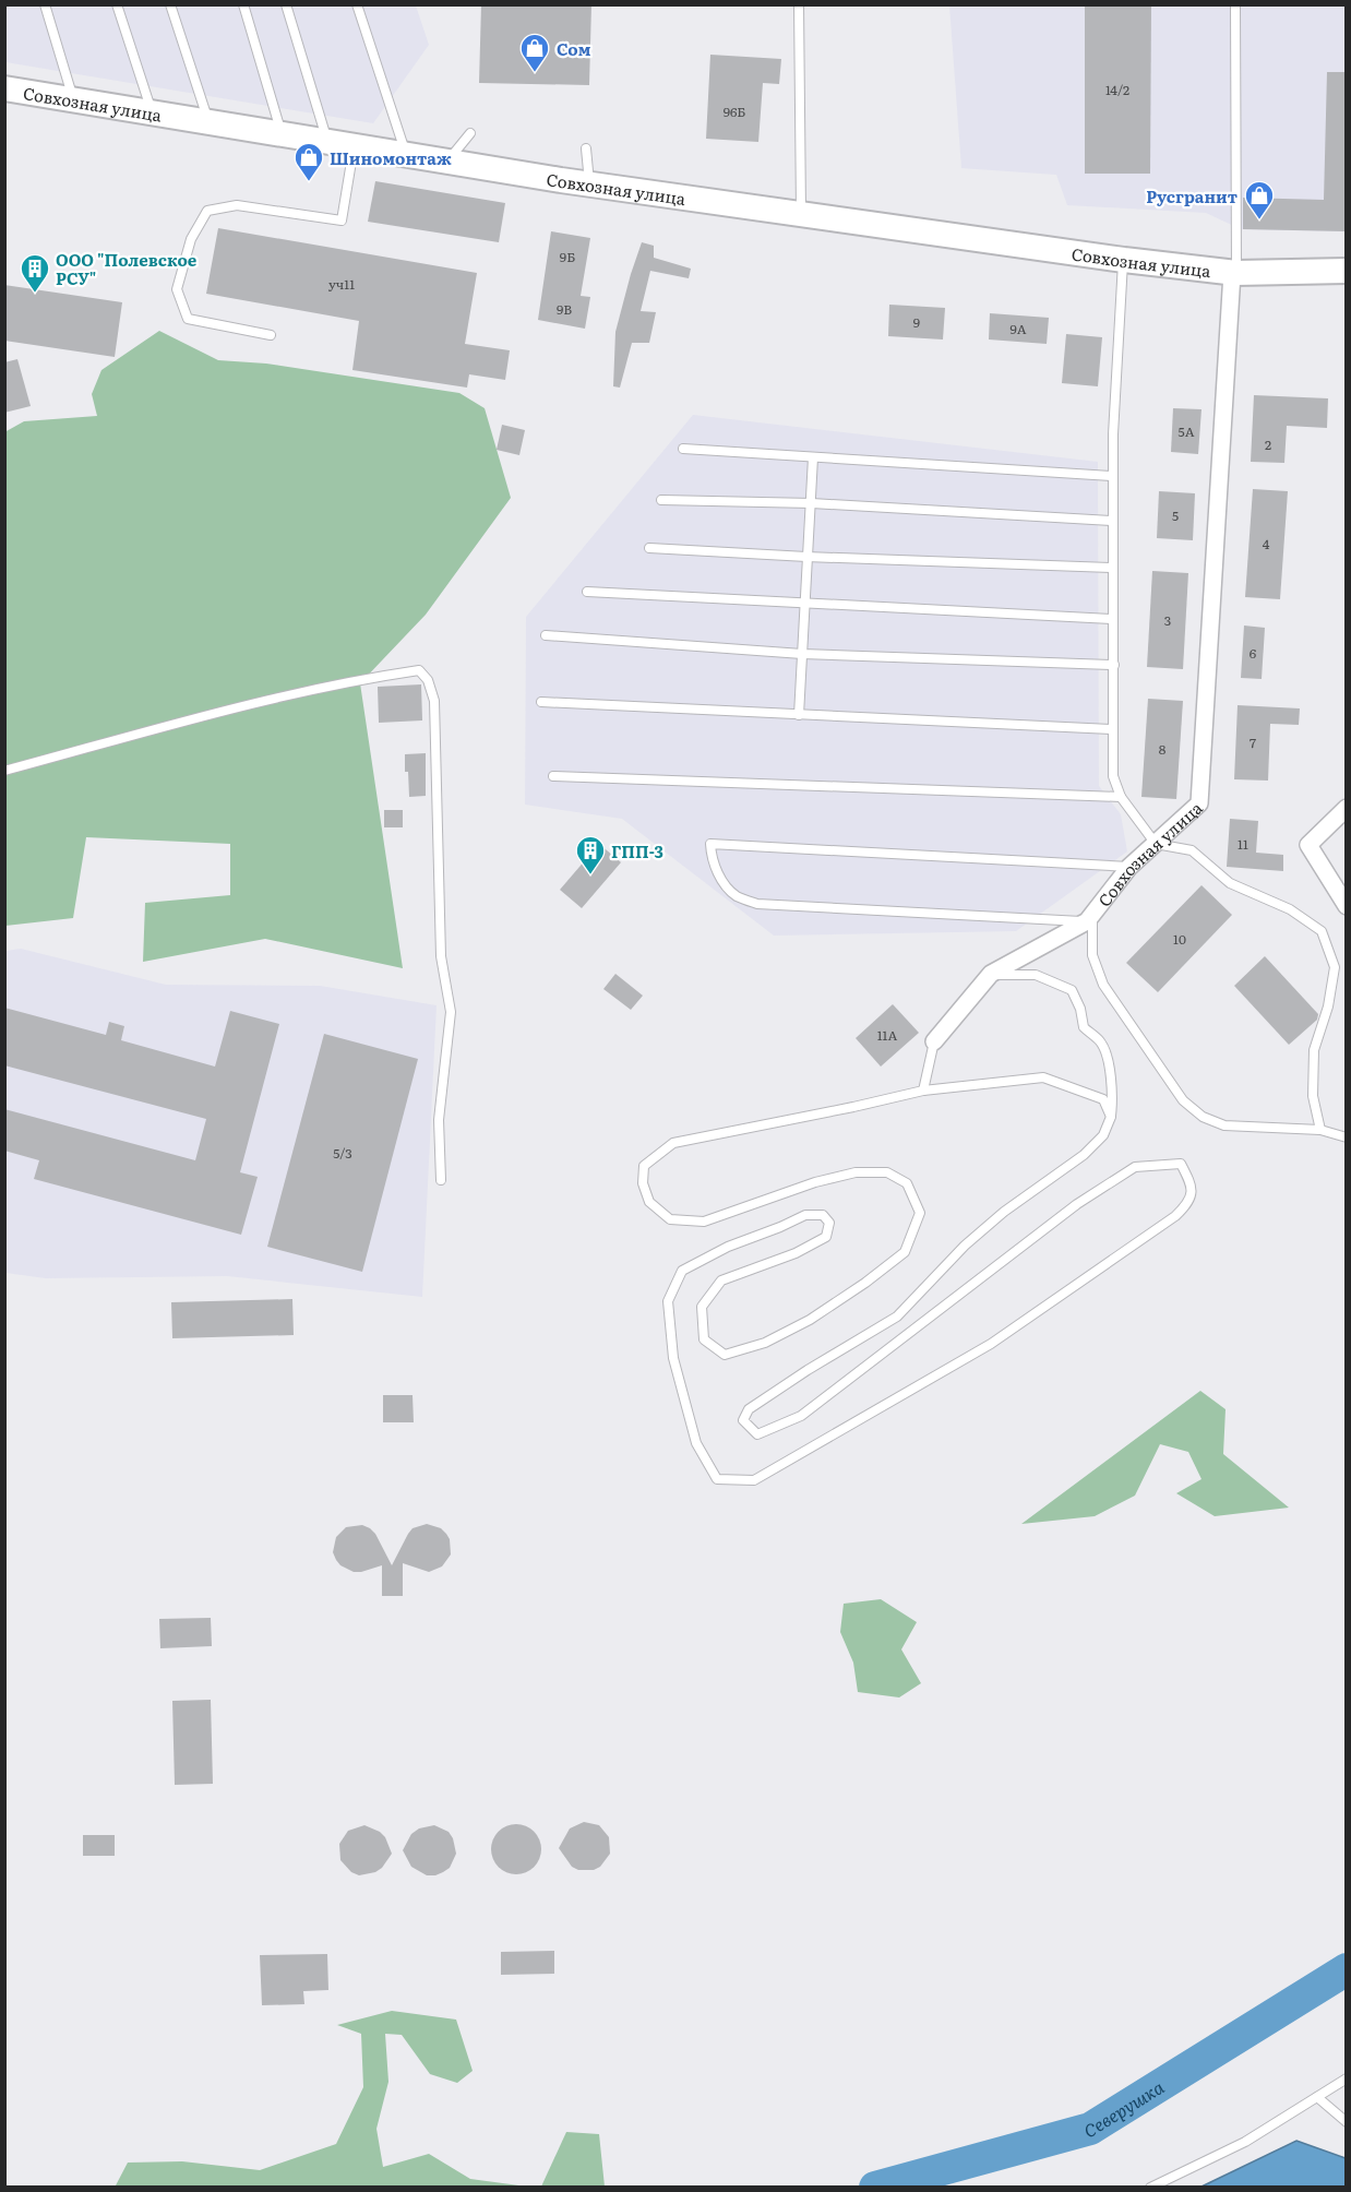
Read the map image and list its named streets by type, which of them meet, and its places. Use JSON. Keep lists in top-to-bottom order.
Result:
{
  "streets": {
    "main road": ["Совхозная улица"]
  },
  "water": ["Северушка"],
  "places": {
    "shop": ["Сом", "Шиномонтаж", "Русгранит"],
    "building": ["ООО \"Полевское РСУ\"", "ГПП-3"]
  },
  "house_numbers": [
    "14/2",
    "96Б",
    "9Б",
    "уч11",
    "9В",
    "9",
    "9А",
    "5А",
    "2",
    "5",
    "4",
    "3",
    "6",
    "7",
    "8",
    "11",
    "10",
    "11А",
    "5/3"
  ]
}
